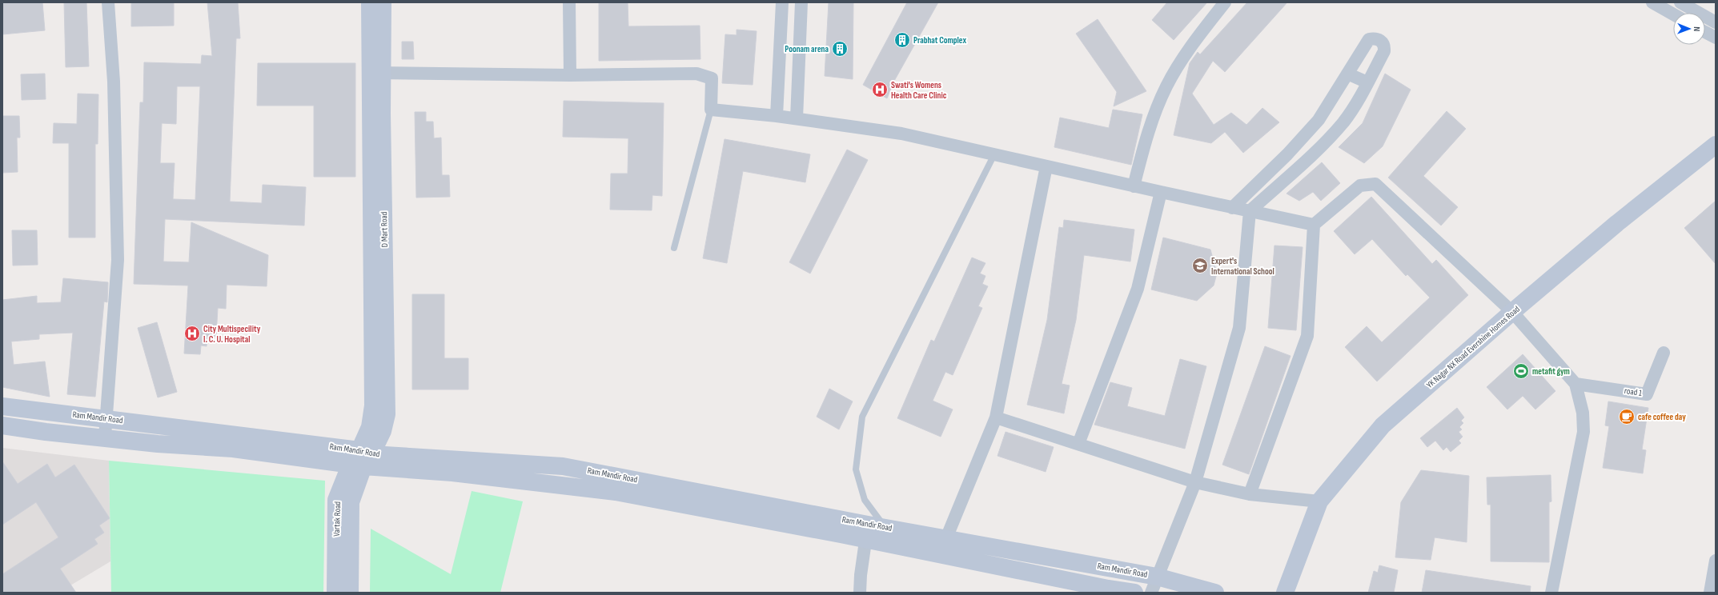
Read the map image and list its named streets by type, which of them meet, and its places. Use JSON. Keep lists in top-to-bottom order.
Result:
{
  "streets": {
    "main road": [
      "D Mart Road",
      "YK Nagar NX Road Evershine Homes Road",
      "Ram Mandir Road",
      "Vartak Road"
    ],
    "street": ["road 1"]
  },
  "crossings": [
    ["D Mart Road", "Ram Mandir Road"],
    ["D Mart Road", "Vartak Road"],
    ["Ram Mandir Road", "Vartak Road"]
  ],
  "places": {
    "building": ["Prabhat Complex", "Poonam arena"],
    "hospital": ["Swati's Womens Health Care Clinic", "City Multispecility I. C. U. Hospital"],
    "school or university": ["Expert's International School"],
    "sports": ["metafit gym"],
    "cafe": ["cafe coffee day"]
  },
  "north": "right"
}
